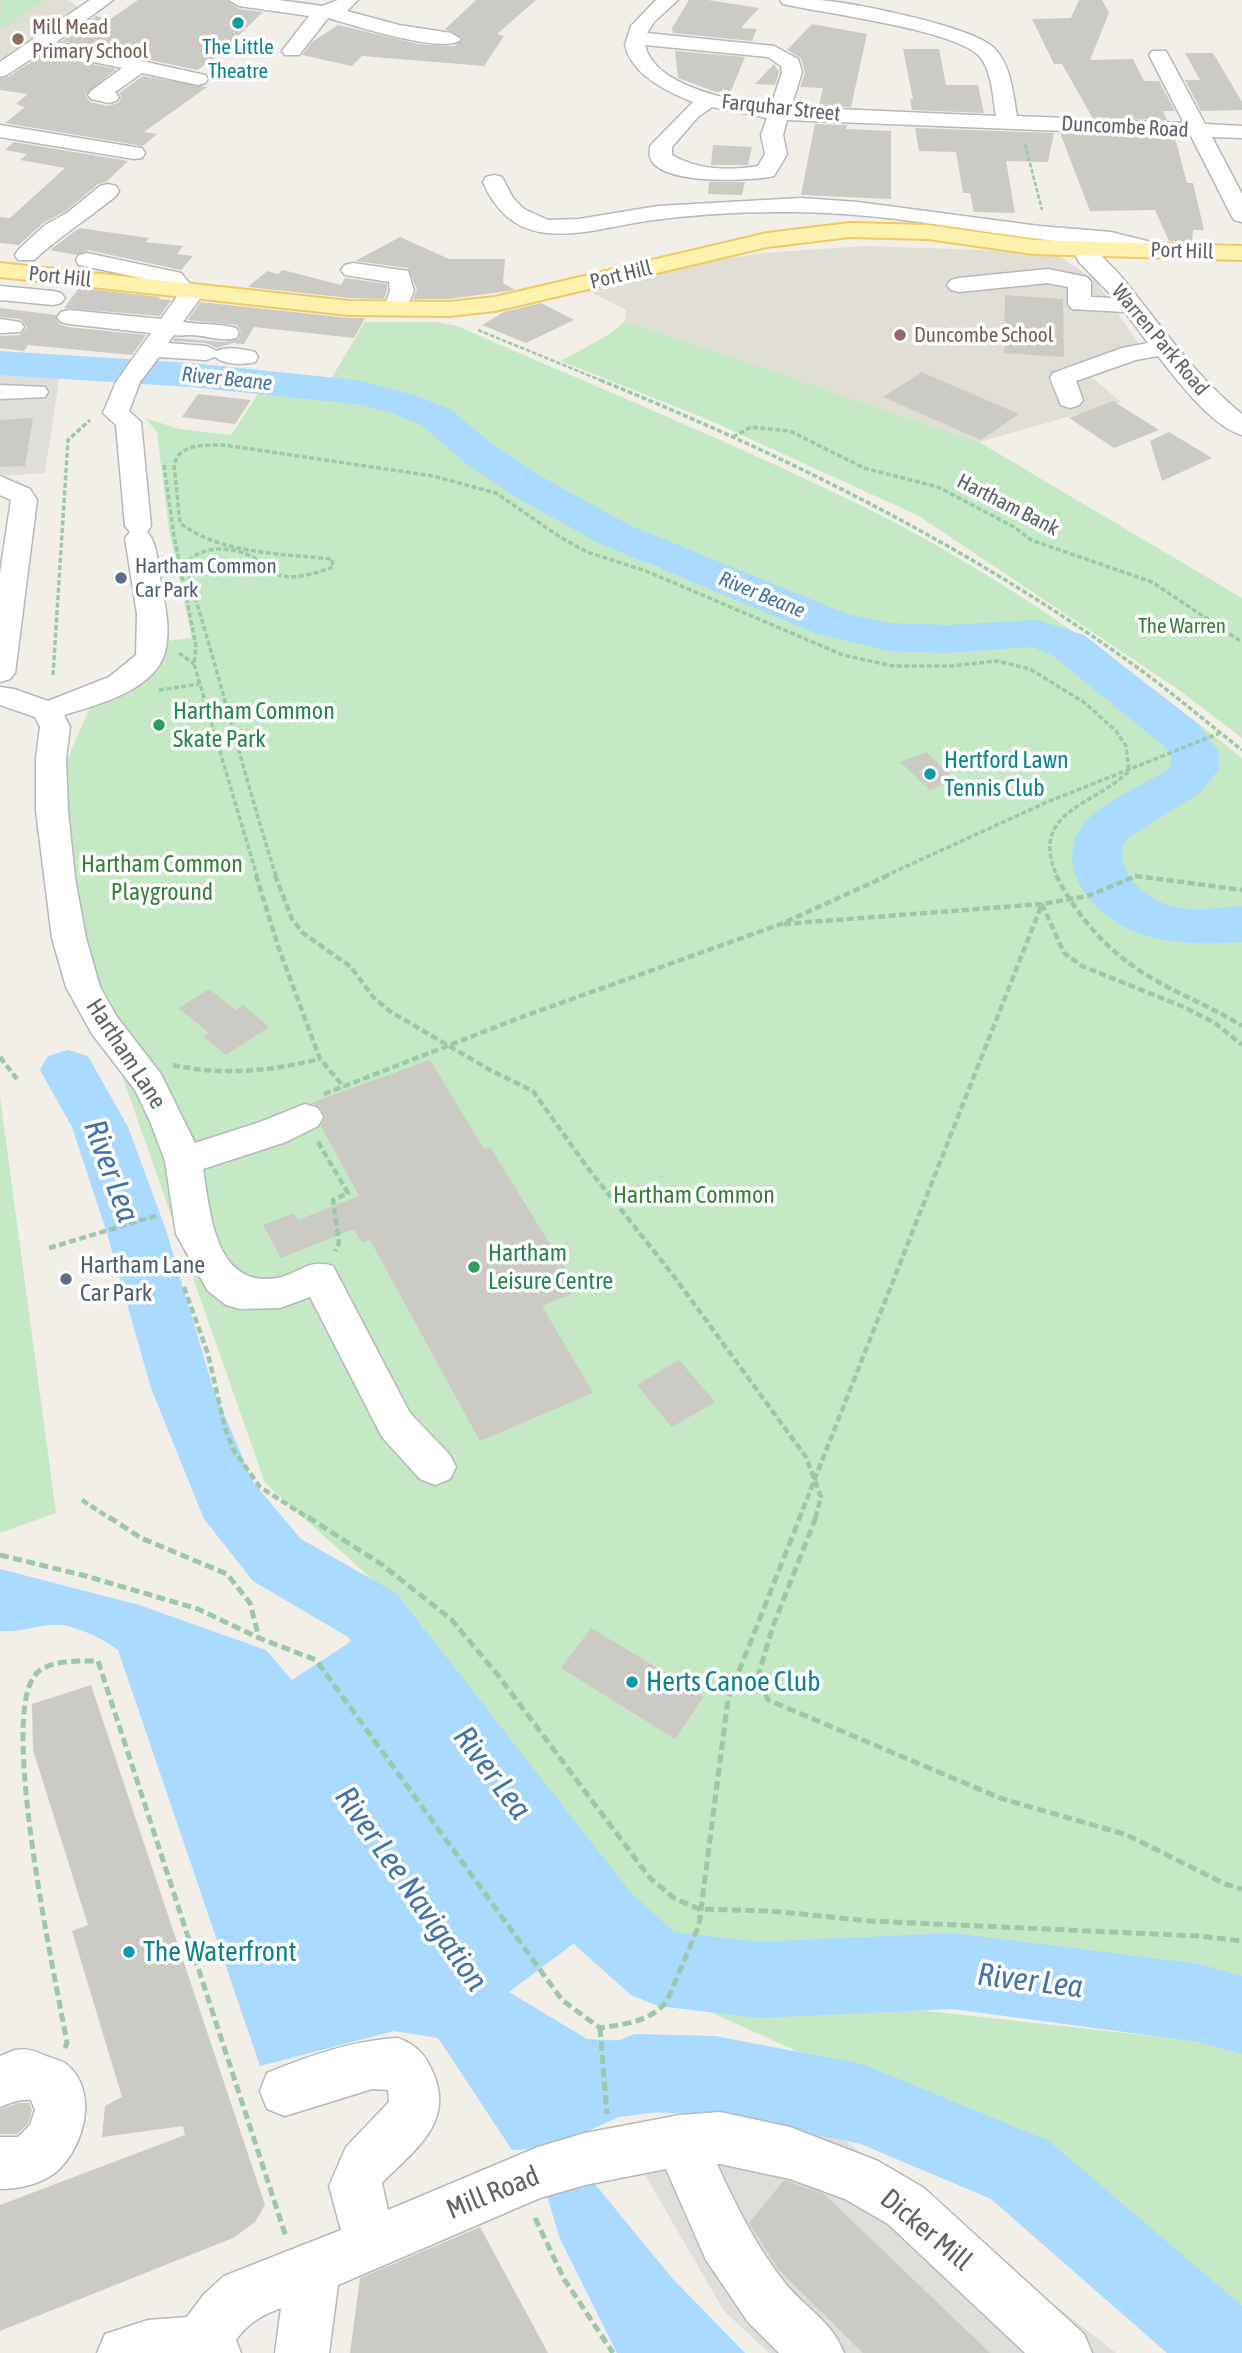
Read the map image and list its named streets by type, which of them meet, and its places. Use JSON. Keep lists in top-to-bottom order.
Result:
{
  "streets": {
    "main road": ["Port Hill"],
    "street": [
      "Farquhar Street",
      "Duncombe Road",
      "Warren Park Road",
      "Hartham Lane",
      "Mill Road",
      "Dicker Mill"
    ],
    "path": ["Hartham Bank"]
  },
  "crossings": [
    ["Farquhar Street", "Duncombe Road"],
    ["Port Hill", "Warren Park Road"],
    ["Mill Road", "Dicker Mill"]
  ],
  "water": ["River Beane", "River Lea", "River Lee Navigation"],
  "parks": ["The Warren", "Hartham Common Playground", "Hartham Common"],
  "places": [
    "The Little Theatre",
    "Mill Mead Primary School",
    "Duncombe School",
    "Hartham Common Car Park",
    "Hartham Common Skate Park",
    "Hertford Lawn Tennis Club",
    "Hartham Leisure Centre",
    "Hartham Lane Car Park",
    "Herts Canoe Club",
    "The Waterfront"
  ]
}
